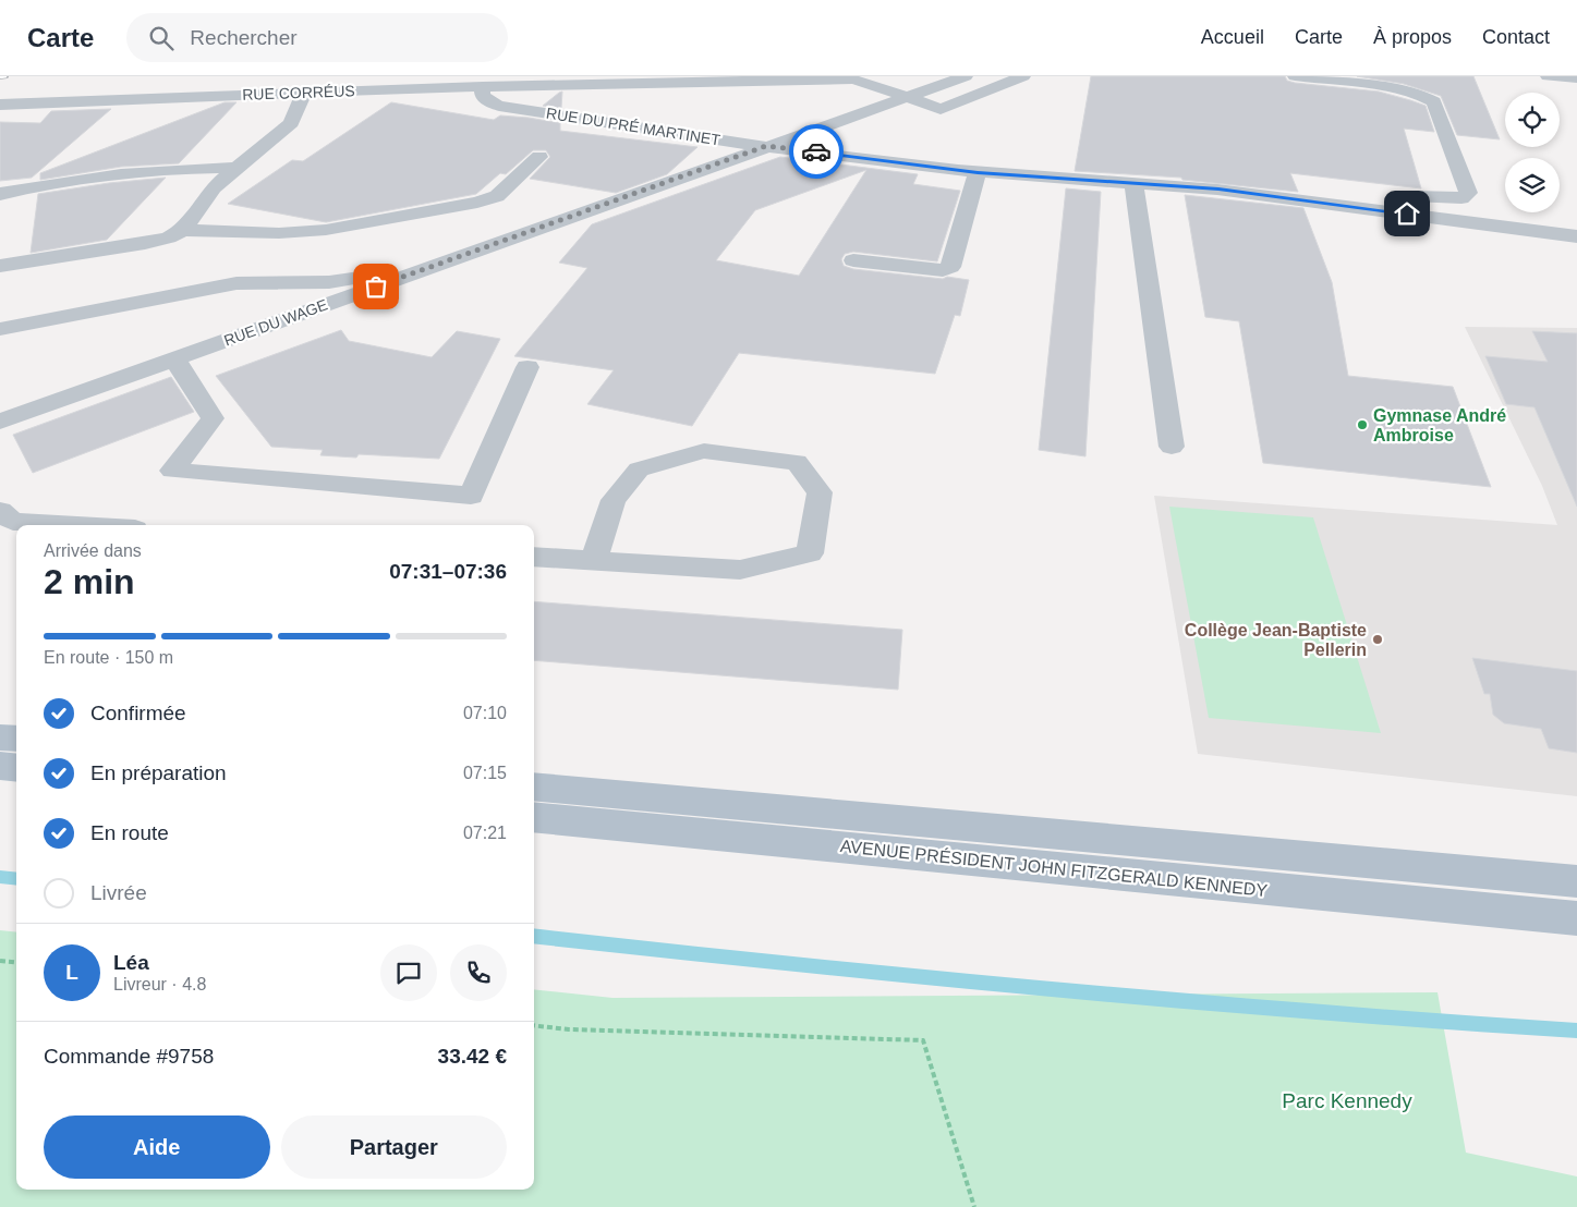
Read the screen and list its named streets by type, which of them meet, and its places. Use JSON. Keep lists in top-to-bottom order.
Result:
{
  "streets": {
    "main road": ["AVENUE PRÉSIDENT JOHN FITZGERALD KENNEDY"],
    "street": ["RUE CORRÉUS", "RUE DU PRÉ MARTINET", "RUE DU WAGE"]
  },
  "crossings": [
    ["RUE CORRÉUS", "RUE DU PRÉ MARTINET"],
    ["RUE DU PRÉ MARTINET", "RUE DU WAGE"]
  ],
  "parks": ["Parc Kennedy"],
  "places": ["Gymnase André Ambroise", "Collège Jean-Baptiste Pellerin"],
  "page": {
    "header": "Carte",
    "search": "Rechercher",
    "nav": [
      "Accueil",
      "Carte",
      "À propos",
      "Contact"
    ],
    "heading": ["2 min", "Arrivée dans", "07:31–07:36"],
    "panel": [
      "Léa",
      "Livreur · 4.8",
      "Commande #9758",
      "33.42 €"
    ],
    "bar": "En route · 150 m",
    "list": [
      ["Confirmée", "07:10"],
      ["En préparation", "07:15"],
      ["En route", "07:21"],
      "Livrée"
    ],
    "round": "L",
    "buttons": ["Aide", "Partager"]
  }
}
